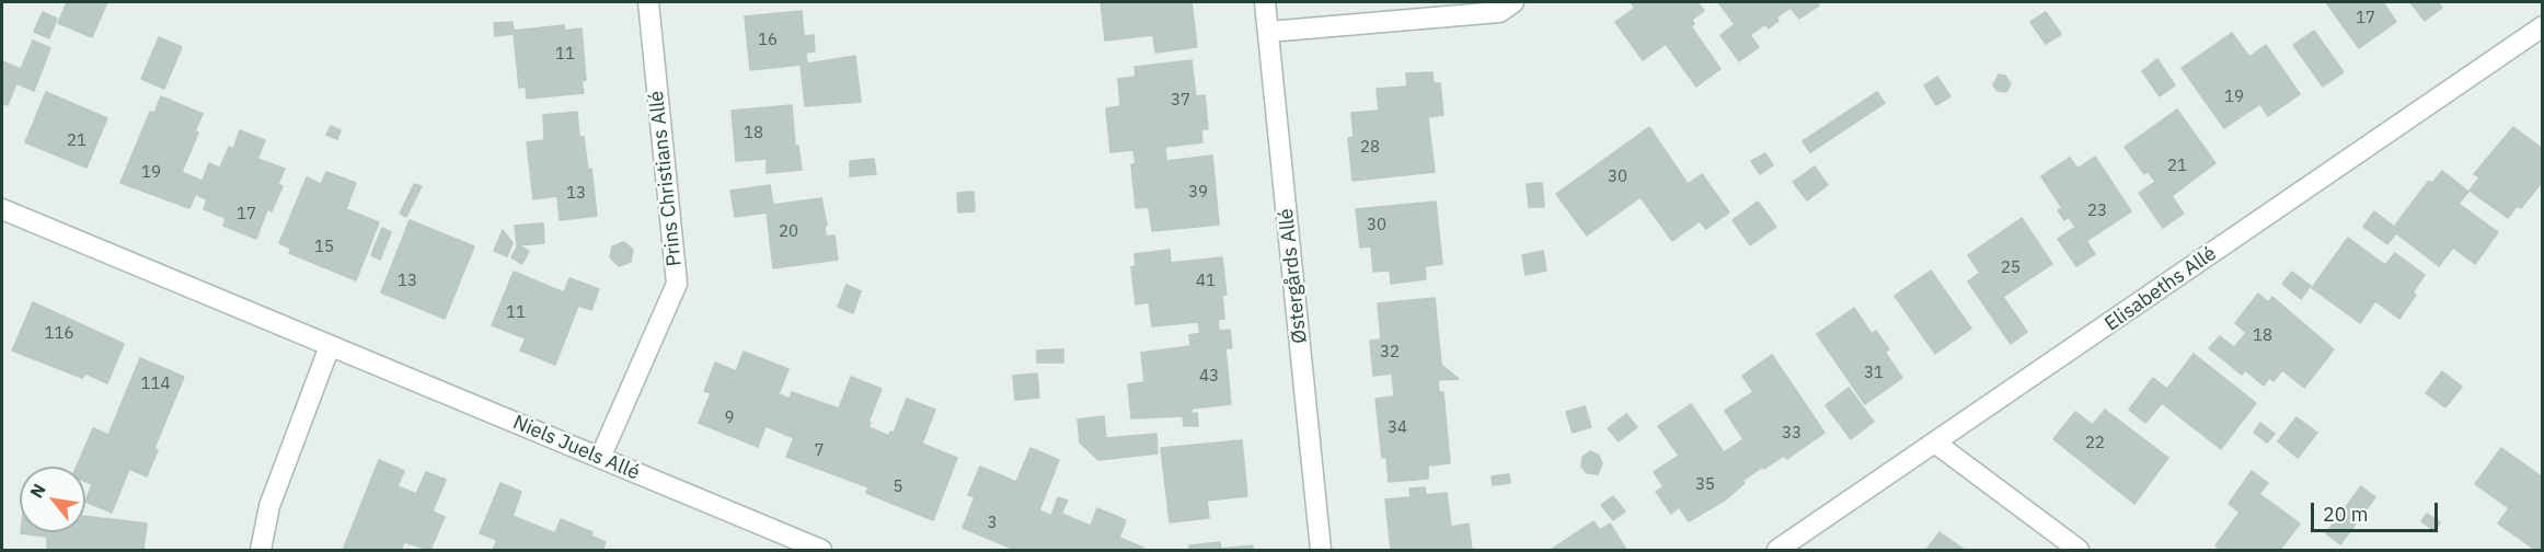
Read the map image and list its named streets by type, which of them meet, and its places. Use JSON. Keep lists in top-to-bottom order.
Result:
{
  "streets": {
    "street": [
      "Prins Christians Allé",
      "Østergårds Allé",
      "Elisabeths Allé",
      "Niels Juels Allé"
    ]
  },
  "crossings": [
    ["Prins Christians Allé", "Niels Juels Allé"]
  ],
  "house_numbers": [
    "17",
    "16",
    "11",
    "19",
    "37",
    "18",
    "21",
    "28",
    "21",
    "19",
    "30",
    "39",
    "13",
    "23",
    "17",
    "30",
    "20",
    "15",
    "25",
    "13",
    "41",
    "11",
    "116",
    "18",
    "32",
    "31",
    "43",
    "114",
    "9",
    "34",
    "33",
    "22",
    "7",
    "35",
    "5",
    "3"
  ],
  "scale_bar": "20 m",
  "north": "top left"
}
